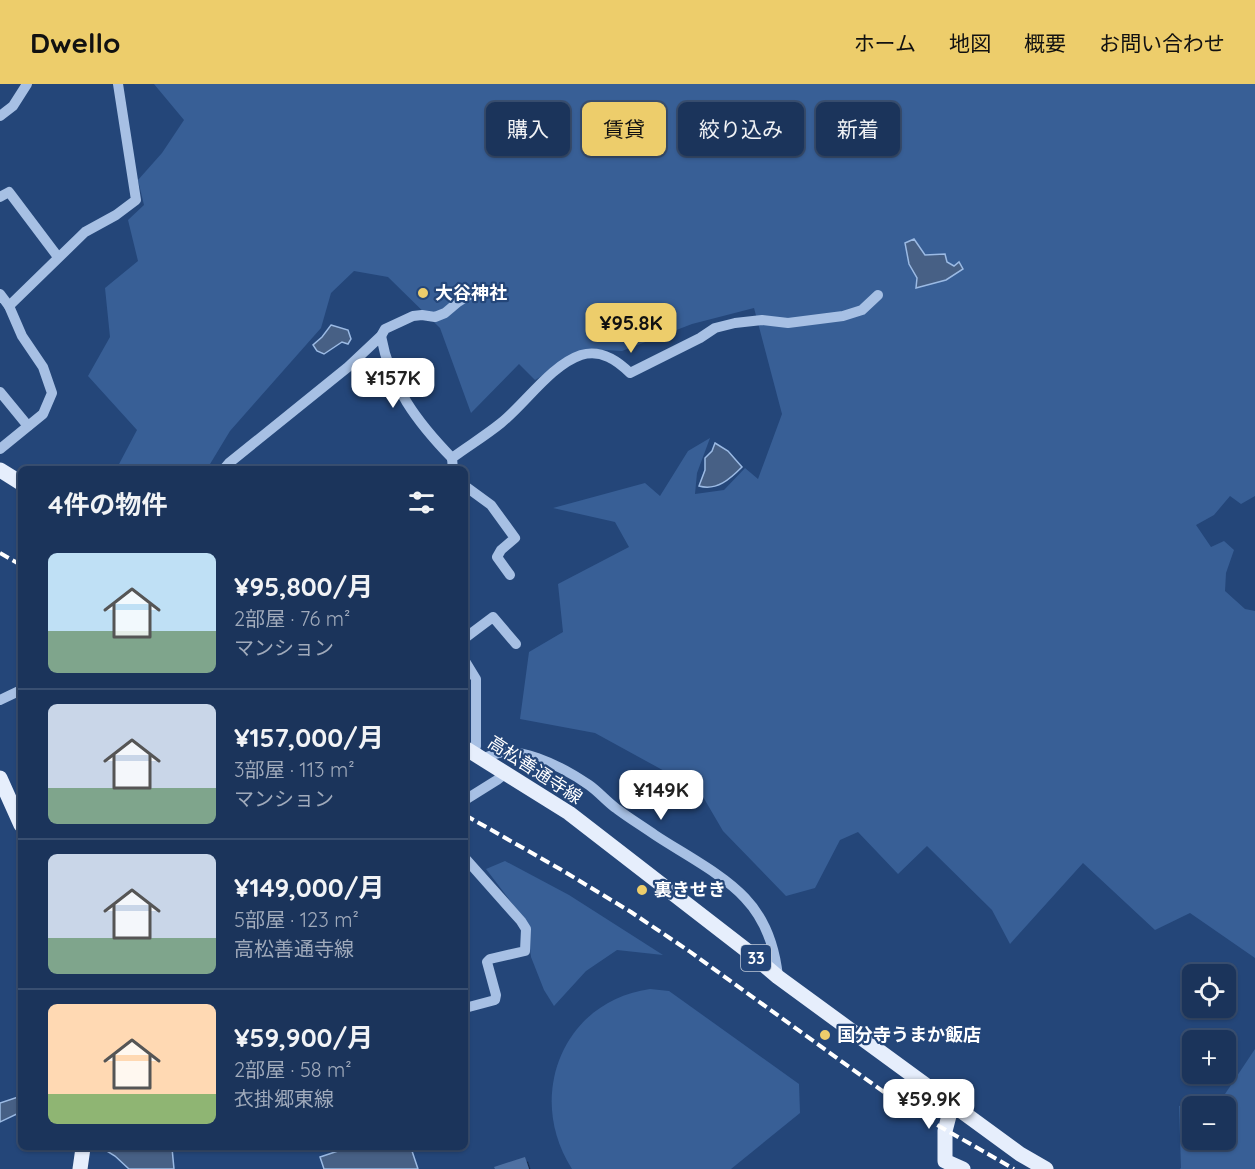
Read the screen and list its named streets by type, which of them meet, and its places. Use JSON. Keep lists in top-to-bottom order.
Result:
{
  "streets": {
    "main road": ["高松善通寺線", "33"]
  },
  "places": ["大谷神社", "裏きせき", "国分寺うまか飯店"],
  "page": {
    "header": "Dwello",
    "nav": [
      "ホーム",
      "地図",
      "概要",
      "お問い合わせ"
    ],
    "chip": [
      "購入",
      "賃貸",
      "絞り込み",
      "新着"
    ],
    "price": [
      "¥95.8K",
      "¥157K",
      "¥149K",
      "¥59.9K"
    ],
    "heading": "4件の物件",
    "list": [
      {
        "name": "¥95,800/月",
        "note": "2部屋 · 76 m² · マンション"
      },
      {
        "name": "¥157,000/月",
        "note": "3部屋 · 113 m² · マンション"
      },
      {
        "name": "¥149,000/月",
        "note": "5部屋 · 123 m² · 高松善通寺線"
      },
      {
        "name": "¥59,900/月",
        "note": "2部屋 · 58 m² · 衣掛郷東線"
      }
    ],
    "map_buttons": ["+", "−"]
  }
}
